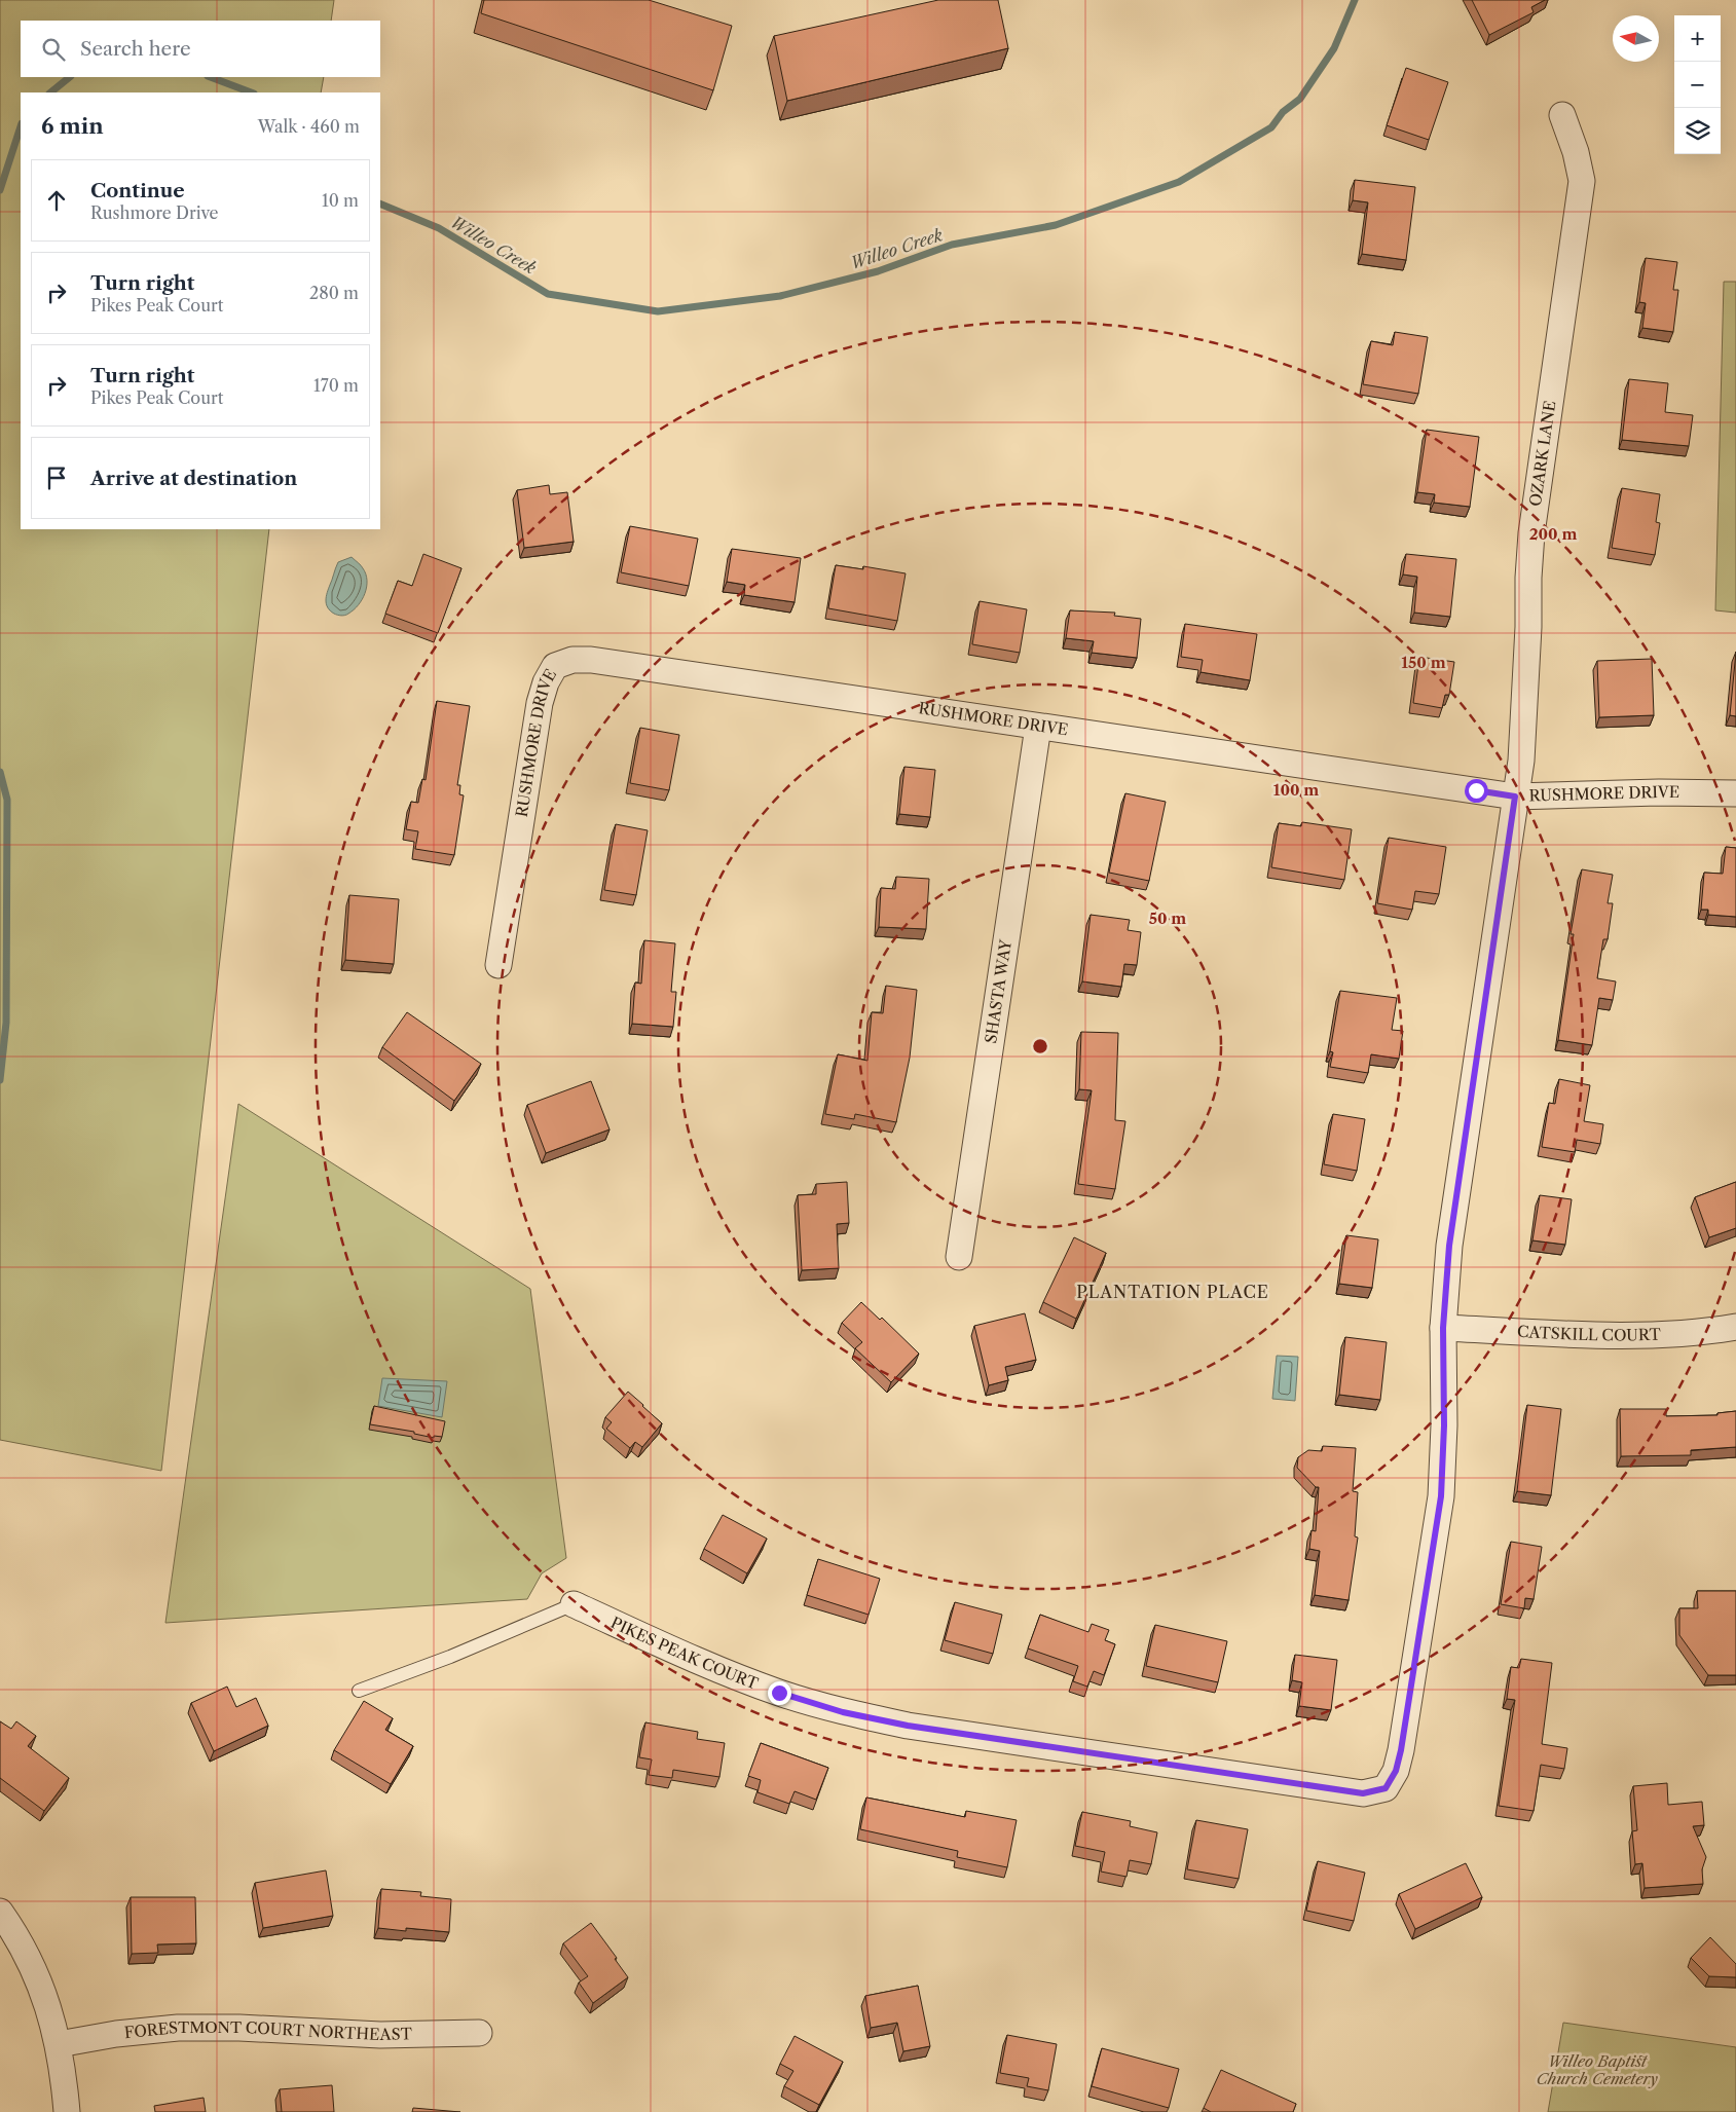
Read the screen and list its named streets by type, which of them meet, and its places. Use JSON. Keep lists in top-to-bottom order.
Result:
{
  "streets": {
    "street": [
      "OZARK LANE",
      "RUSHMORE DRIVE",
      "SHASTA WAY",
      "CATSKILL COURT",
      "PIKES PEAK COURT",
      "FORESTMONT COURT NORTHEAST"
    ]
  },
  "crossings": [
    ["OZARK LANE", "RUSHMORE DRIVE"],
    ["OZARK LANE", "PIKES PEAK COURT"],
    ["RUSHMORE DRIVE", "SHASTA WAY"],
    ["RUSHMORE DRIVE", "PIKES PEAK COURT"],
    ["CATSKILL COURT", "PIKES PEAK COURT"]
  ],
  "districts": ["PLANTATION PLACE"],
  "water": ["Willeo Creek"],
  "parks": ["Willeo Baptist Church Cemetery"],
  "north": "left",
  "page": {
    "map_buttons": ["+", "−"],
    "search": "Search here",
    "heading": ["6 min", "Walk · 460 m"],
    "list": [
      ["Continue", "Rushmore Drive", "10 m"],
      ["Turn right", "Pikes Peak Court", "280 m"],
      ["Turn right", "Pikes Peak Court", "170 m"],
      "Arrive at destination"
    ]
  },
  "rings": [
    "200 m",
    "150 m",
    "100 m",
    "50 m"
  ]
}
